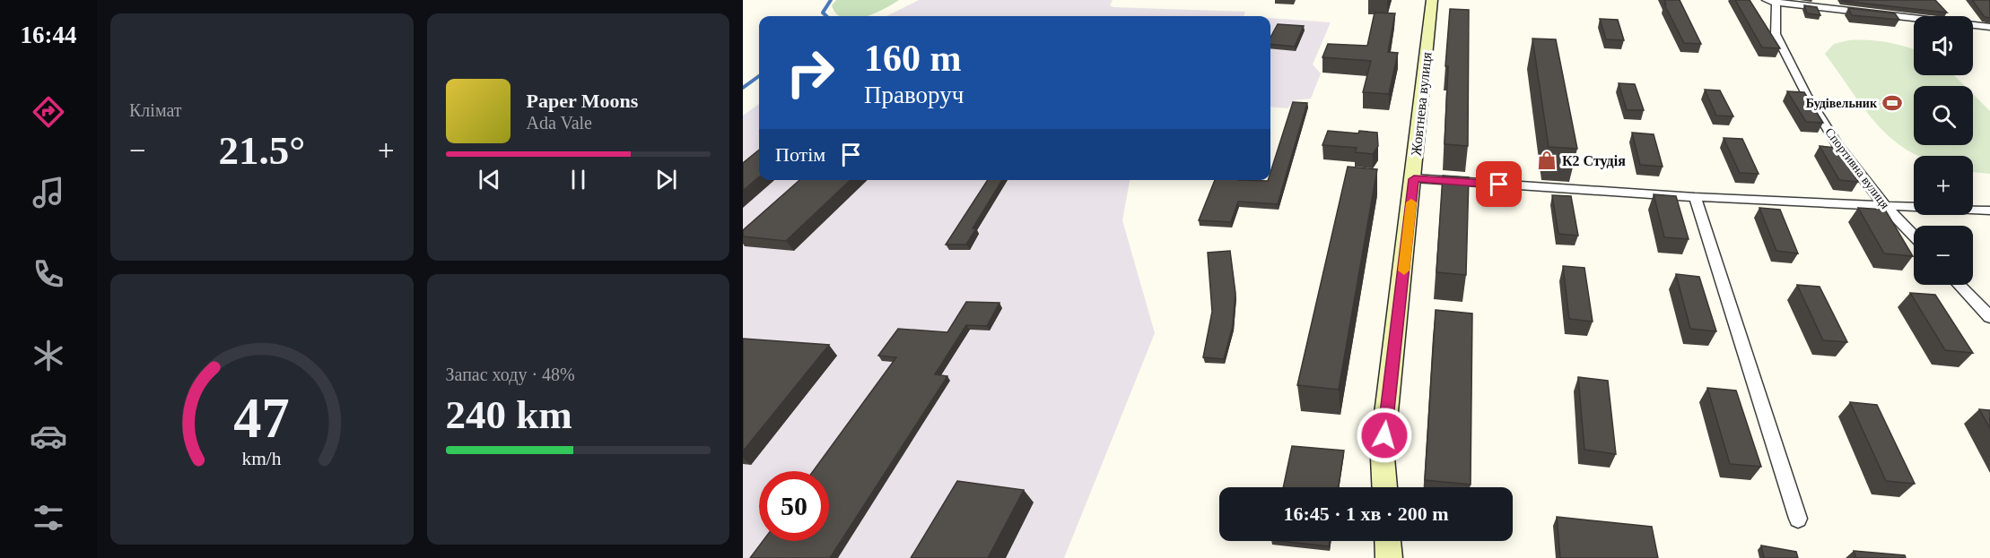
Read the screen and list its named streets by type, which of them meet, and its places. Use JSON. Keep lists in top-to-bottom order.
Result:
{
  "streets": {
    "main road": ["Жовтнева вулиця"],
    "street": ["Спортивна вулиця"]
  },
  "places": {
    "sports": ["Будівельник"],
    "shop": ["К2 Студiя"]
  },
  "page": {
    "tabs": "16:44",
    "tile": [
      "Клімат",
      ["Запас ходу · 48%", "240 km"]
    ],
    "map_buttons": ["+", "−"],
    "turn": ["160 m", "Праворуч"],
    "song": ["Paper Moons", "Ada Vale"],
    "heat": ["−", "21.5°", "+"],
    "then": "Потім",
    "limit": "50",
    "trip": "16:45 · 1 хв · 200 m",
    "gauge": ["47", "km/h"]
  }
}
